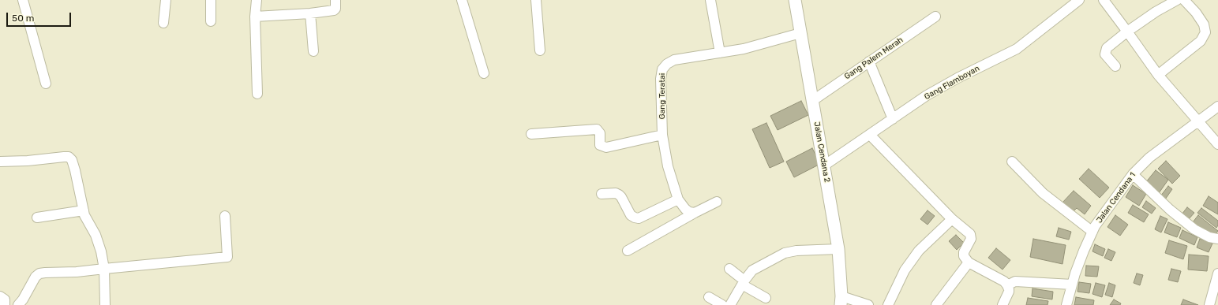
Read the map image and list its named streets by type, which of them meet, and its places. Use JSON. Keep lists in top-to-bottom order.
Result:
{
  "streets": {
    "street": [
      "Gang Palem Merah",
      "Gang Flamboyan",
      "Gang Teratai",
      "Jalan Cendana 2",
      "Jalan Cendana 1"
    ]
  },
  "crossings": [
    ["Gang Palem Merah", "Jalan Cendana 2"],
    ["Gang Flamboyan", "Jalan Cendana 2"],
    ["Gang Teratai", "Jalan Cendana 2"]
  ],
  "scale_bar": "50 m"
}
